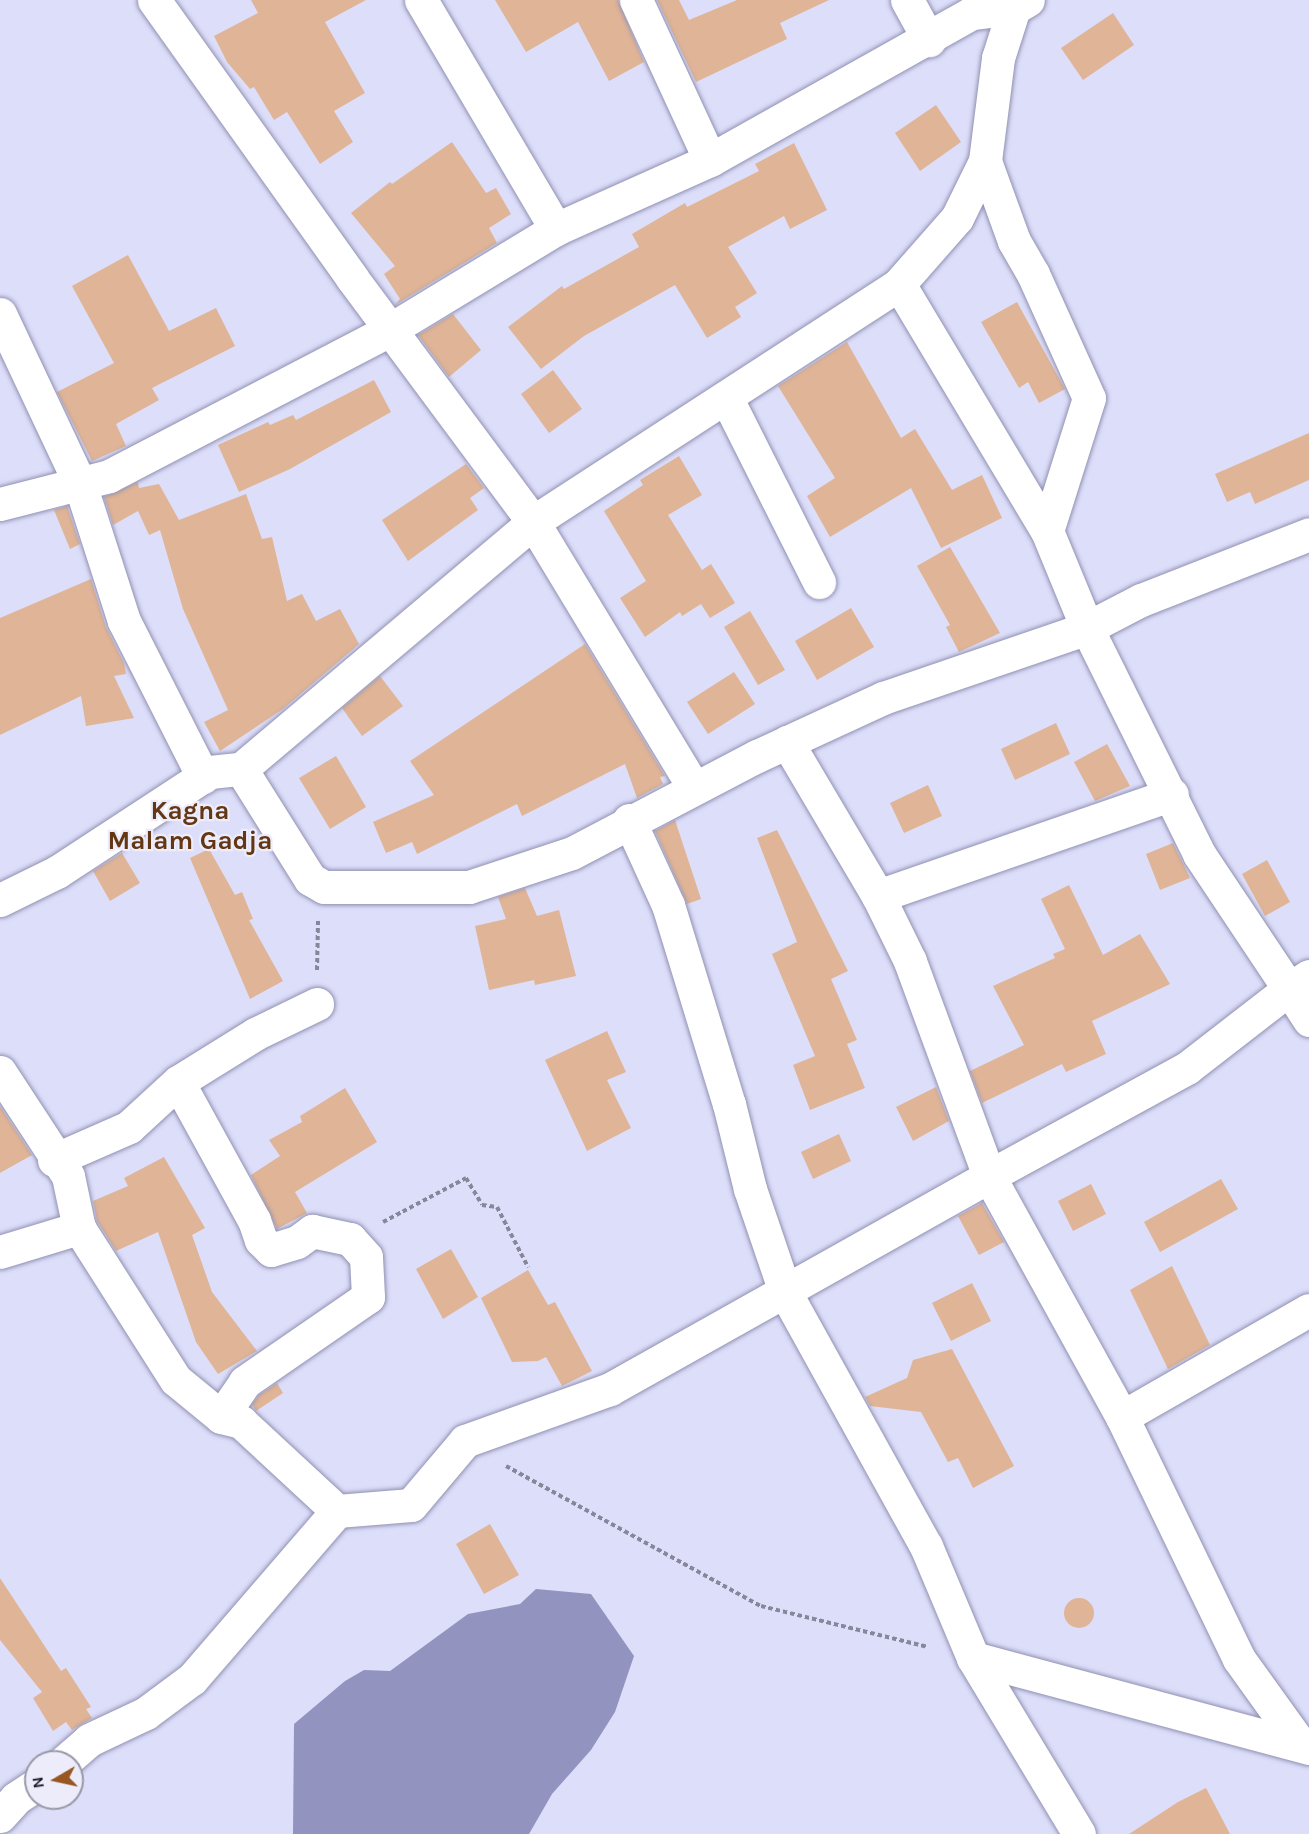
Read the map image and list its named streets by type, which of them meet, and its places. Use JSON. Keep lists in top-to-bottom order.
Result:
{
  "districts": ["Kagna Malam Gadja"],
  "north": "left"
}
